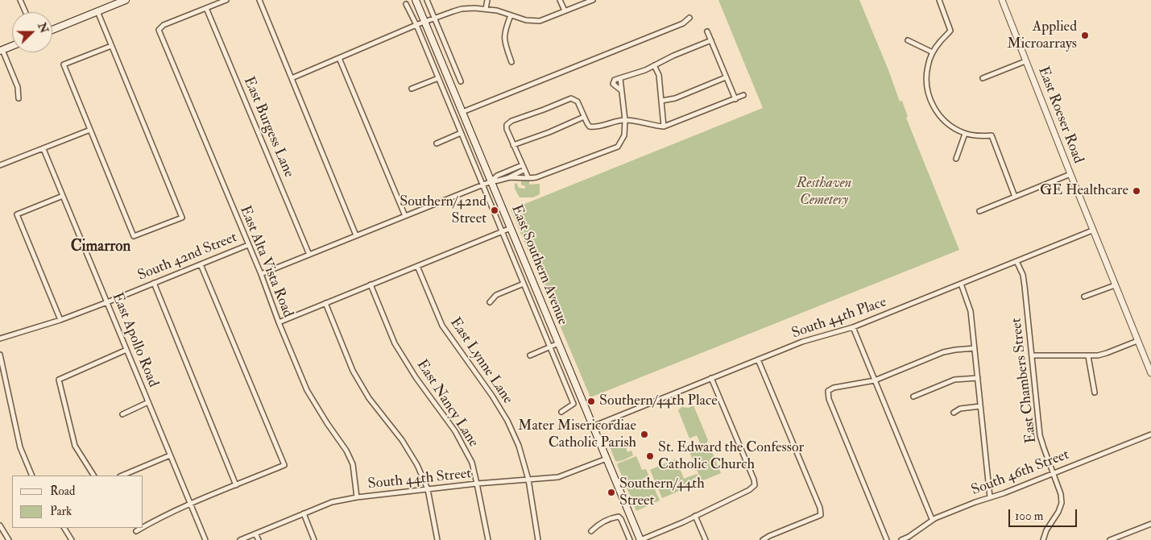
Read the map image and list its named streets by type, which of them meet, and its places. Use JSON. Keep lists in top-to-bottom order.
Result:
{
  "streets": {
    "main road": ["East Southern Avenue"],
    "street": [
      "East Roeser Road",
      "East Burgess Lane",
      "South 42nd Street",
      "East Alta Vista Road",
      "South 44th Place",
      "East Apollo Road",
      "East Lynne Lane",
      "East Chambers Street",
      "East Nancy Lane",
      "South 46th Street",
      "South 44th Street"
    ]
  },
  "crossings": [
    ["East Roeser Road", "South 44th Place"],
    ["East Burgess Lane", "East Alta Vista Road"],
    ["South 42nd Street", "East Alta Vista Road"],
    ["South 42nd Street", "East Apollo Road"],
    ["East Alta Vista Road", "South 44th Street"],
    ["East Southern Avenue", "South 44th Place"],
    ["East Southern Avenue", "South 44th Street"],
    ["South 44th Place", "East Chambers Street"],
    ["East Lynne Lane", "South 44th Street"],
    ["East Chambers Street", "South 46th Street"],
    ["East Nancy Lane", "South 44th Street"]
  ],
  "districts": ["Cimarron"],
  "parks": ["Resthaven Cemetery"],
  "places": [
    "Applied Microarrays",
    "GE Healthcare",
    "Southern/42nd Street",
    "Southern/44th Place",
    "Mater Misericordiae Catholic Parish",
    "St. Edward the Confessor Catholic Church",
    "Southern/44th Street"
  ],
  "legend": ["Road", "Park"],
  "scale_bar": "100 m",
  "north": "right"
}
